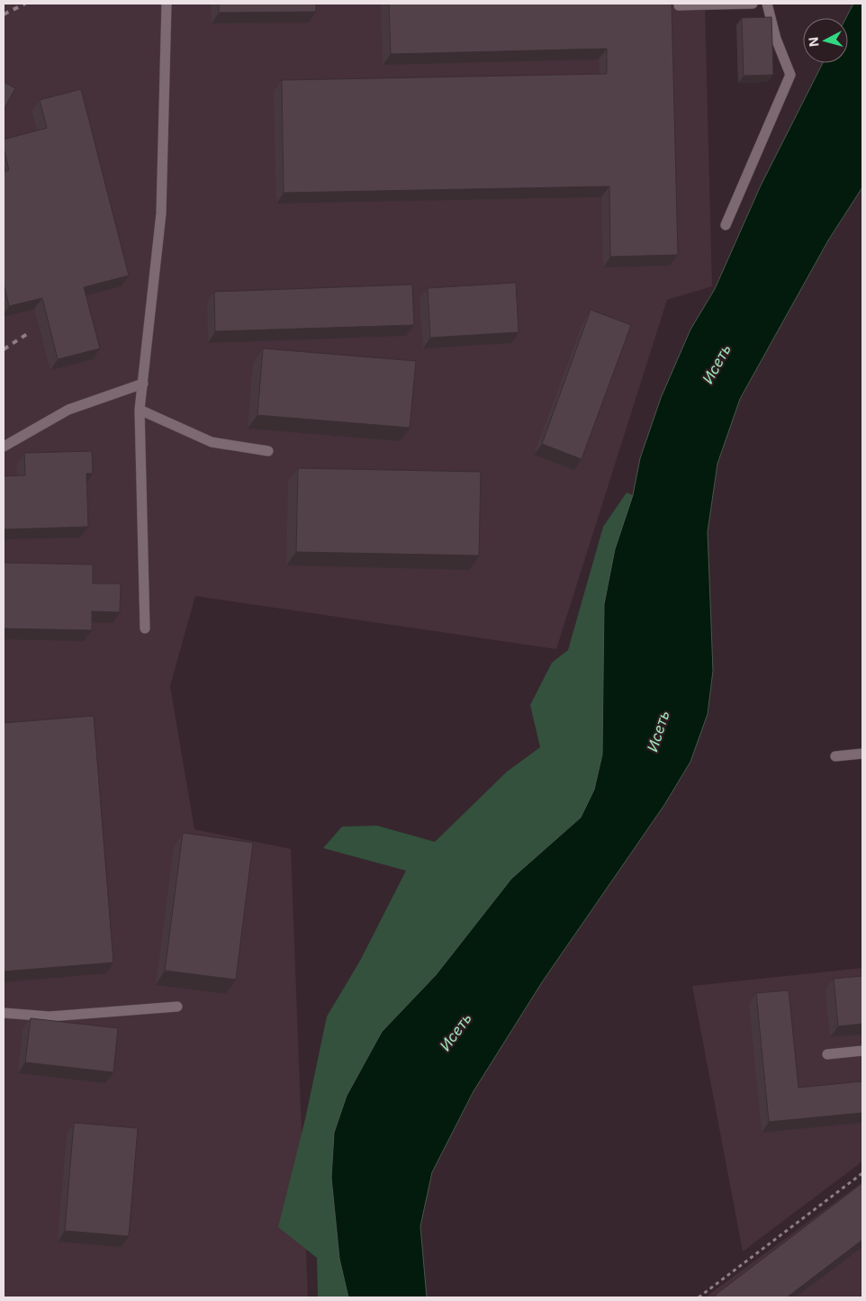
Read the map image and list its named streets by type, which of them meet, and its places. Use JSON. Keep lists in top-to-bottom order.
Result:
{
  "water": ["Исеть"],
  "north": "left"
}
